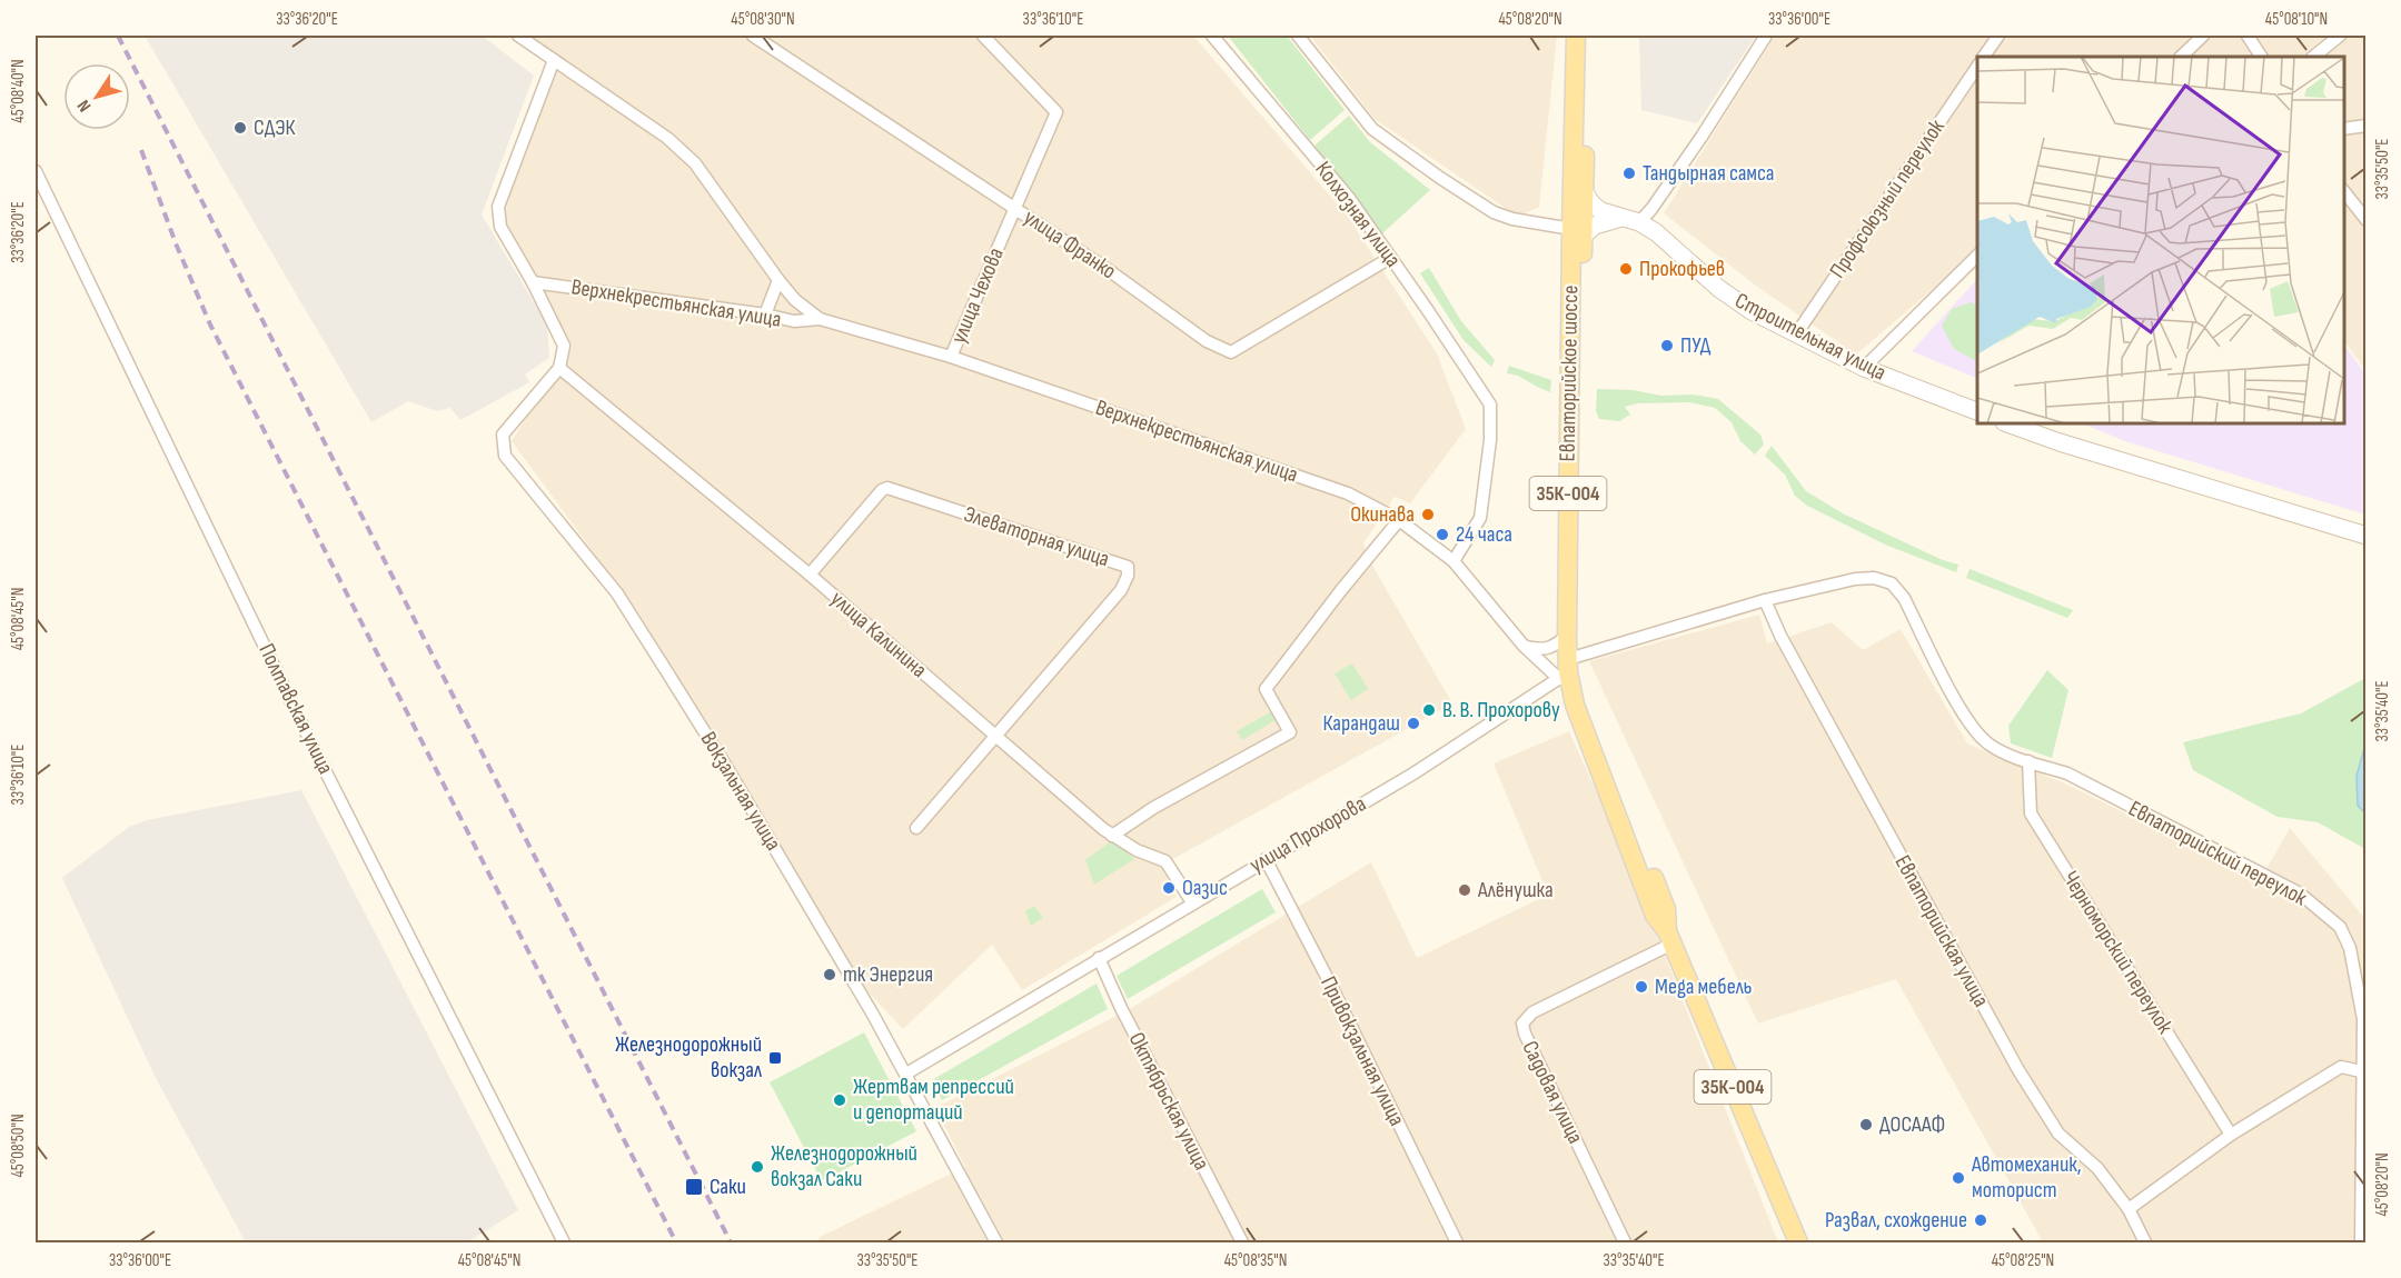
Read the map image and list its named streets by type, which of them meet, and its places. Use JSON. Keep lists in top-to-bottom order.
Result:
{
  "streets": {
    "main road": ["Евпаторийское шоссе", "35К-004"],
    "street": [
      "Профсоюзный переулок",
      "Колхозная улица",
      "улица Франко",
      "улица Чехова",
      "Верхнекрестьянская улица",
      "Строительная улица",
      "Элеваторная улица",
      "улица Калинина",
      "Полтавская улица",
      "Вокзальная улица",
      "улица Прохорова",
      "Евпаторийский переулок",
      "Евпаторийская улица",
      "Черноморский переулок",
      "Привокзальная улица",
      "Садовая улица",
      "Октябрьская улица"
    ]
  },
  "crossings": [
    ["Профсоюзный переулок", "Строительная улица"],
    ["Колхозная улица", "улица Франко"],
    ["Колхозная улица", "Верхнекрестьянская улица"],
    ["улица Франко", "улица Чехова"],
    ["улица Чехова", "Верхнекрестьянская улица"],
    ["Верхнекрестьянская улица", "Евпаторийское шоссе"],
    ["Верхнекрестьянская улица", "улица Прохорова"],
    ["Строительная улица", "Евпаторийское шоссе"],
    ["Евпаторийское шоссе", "улица Прохорова"],
    ["Евпаторийское шоссе", "Садовая улица"],
    ["Элеваторная улица", "улица Калинина"],
    ["улица Калинина", "Вокзальная улица"],
    ["улица Калинина", "улица Прохорова"],
    ["Вокзальная улица", "улица Прохорова"],
    ["улица Прохорова", "Евпаторийский переулок"],
    ["улица Прохорова", "Евпаторийская улица"],
    ["улица Прохорова", "Привокзальная улица"],
    ["улица Прохорова", "Октябрьская улица"],
    ["Евпаторийский переулок", "Евпаторийская улица"],
    ["Евпаторийский переулок", "Черноморский переулок"]
  ],
  "places": {
    "other": [
      "СДЭК",
      "Тандырная самса",
      "Прокофьев",
      "ПУД",
      "Окинава",
      "24 часа",
      "В. В. Прохорову",
      "Карандаш",
      "Оазис",
      "Алёнушка",
      "тк Энергия",
      "Mega мебель",
      "Жертвам репрессий и депортаций",
      "ДОСААФ",
      "Железнодорожный вокзал Саки",
      "Автомеханик, моторист",
      "Развал, схождение"
    ],
    "transit": ["Железнодорожный вокзал", "Саки"]
  },
  "north": "bottom left",
  "coordinates": [
    "33°36'20\"E",
    "45°08'30\"N",
    "33°36'10\"E",
    "45°08'20\"N",
    "33°36'00\"E",
    "45°08'10\"N",
    "45°08'40\"N",
    "33°35'50\"E",
    "45°08'45\"N",
    "33°35'40\"E",
    "45°08'50\"N",
    "45°08'35\"N",
    "45°08'25\"N"
  ]
}
